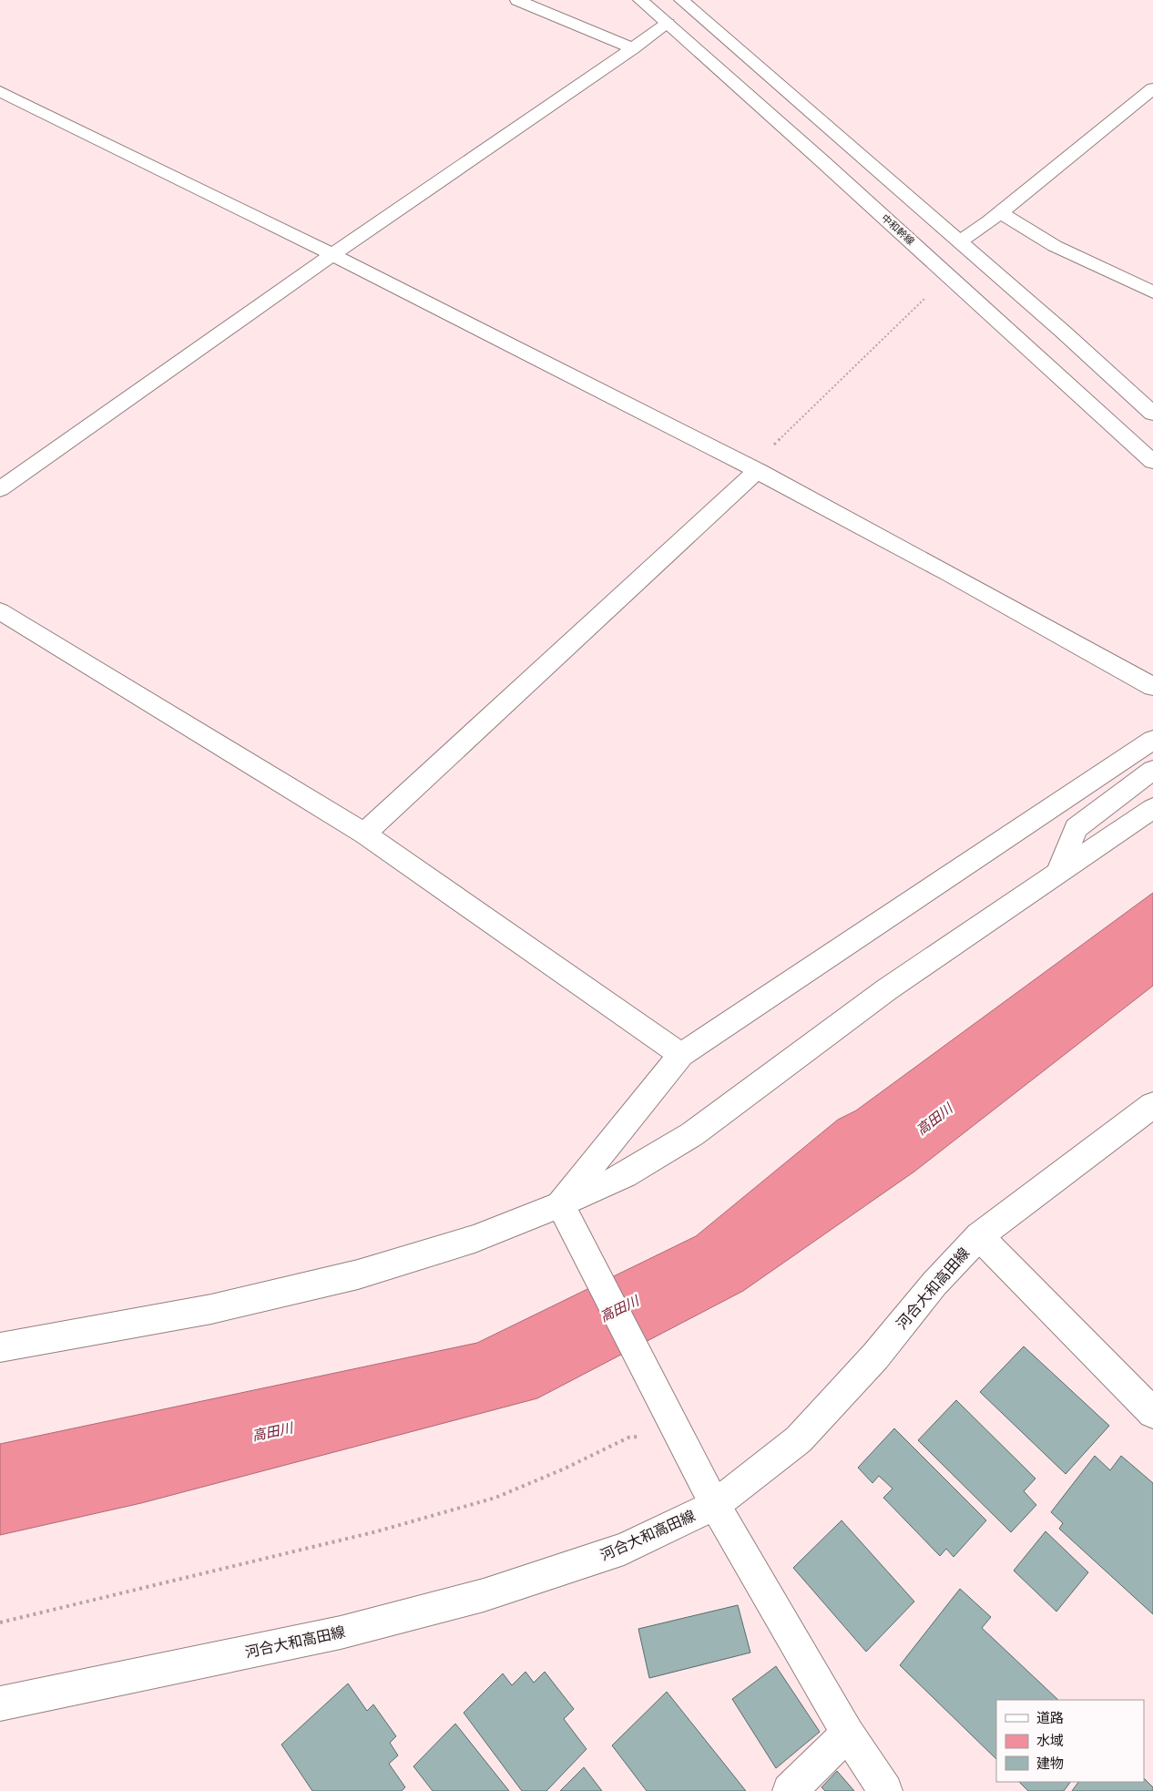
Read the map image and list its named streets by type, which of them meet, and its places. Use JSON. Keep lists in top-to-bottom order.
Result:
{
  "streets": {
    "street": ["中和幹線", "河合大和高田線"]
  },
  "water": ["高田川"],
  "legend": ["道路", "水域", "建物"]
}
